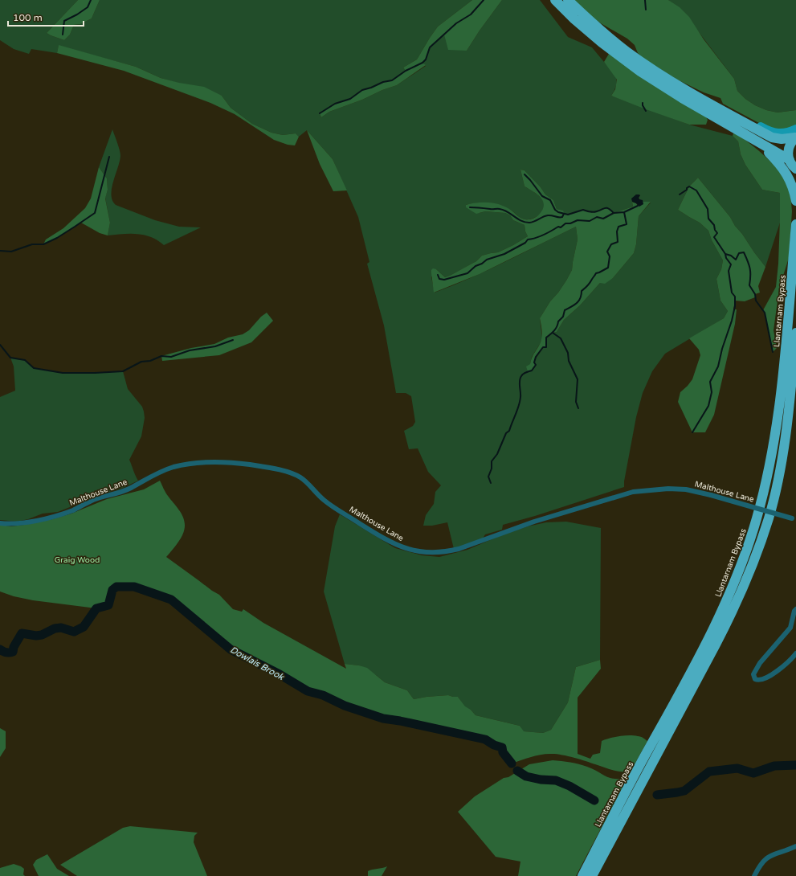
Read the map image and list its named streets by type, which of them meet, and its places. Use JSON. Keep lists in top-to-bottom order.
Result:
{
  "streets": {
    "highway": ["Llantarnam Bypass"],
    "street": ["Malthouse Lane"]
  },
  "water": ["Dowlais Brook"],
  "parks": ["Graig Wood"],
  "scale_bar": "100 m"
}
